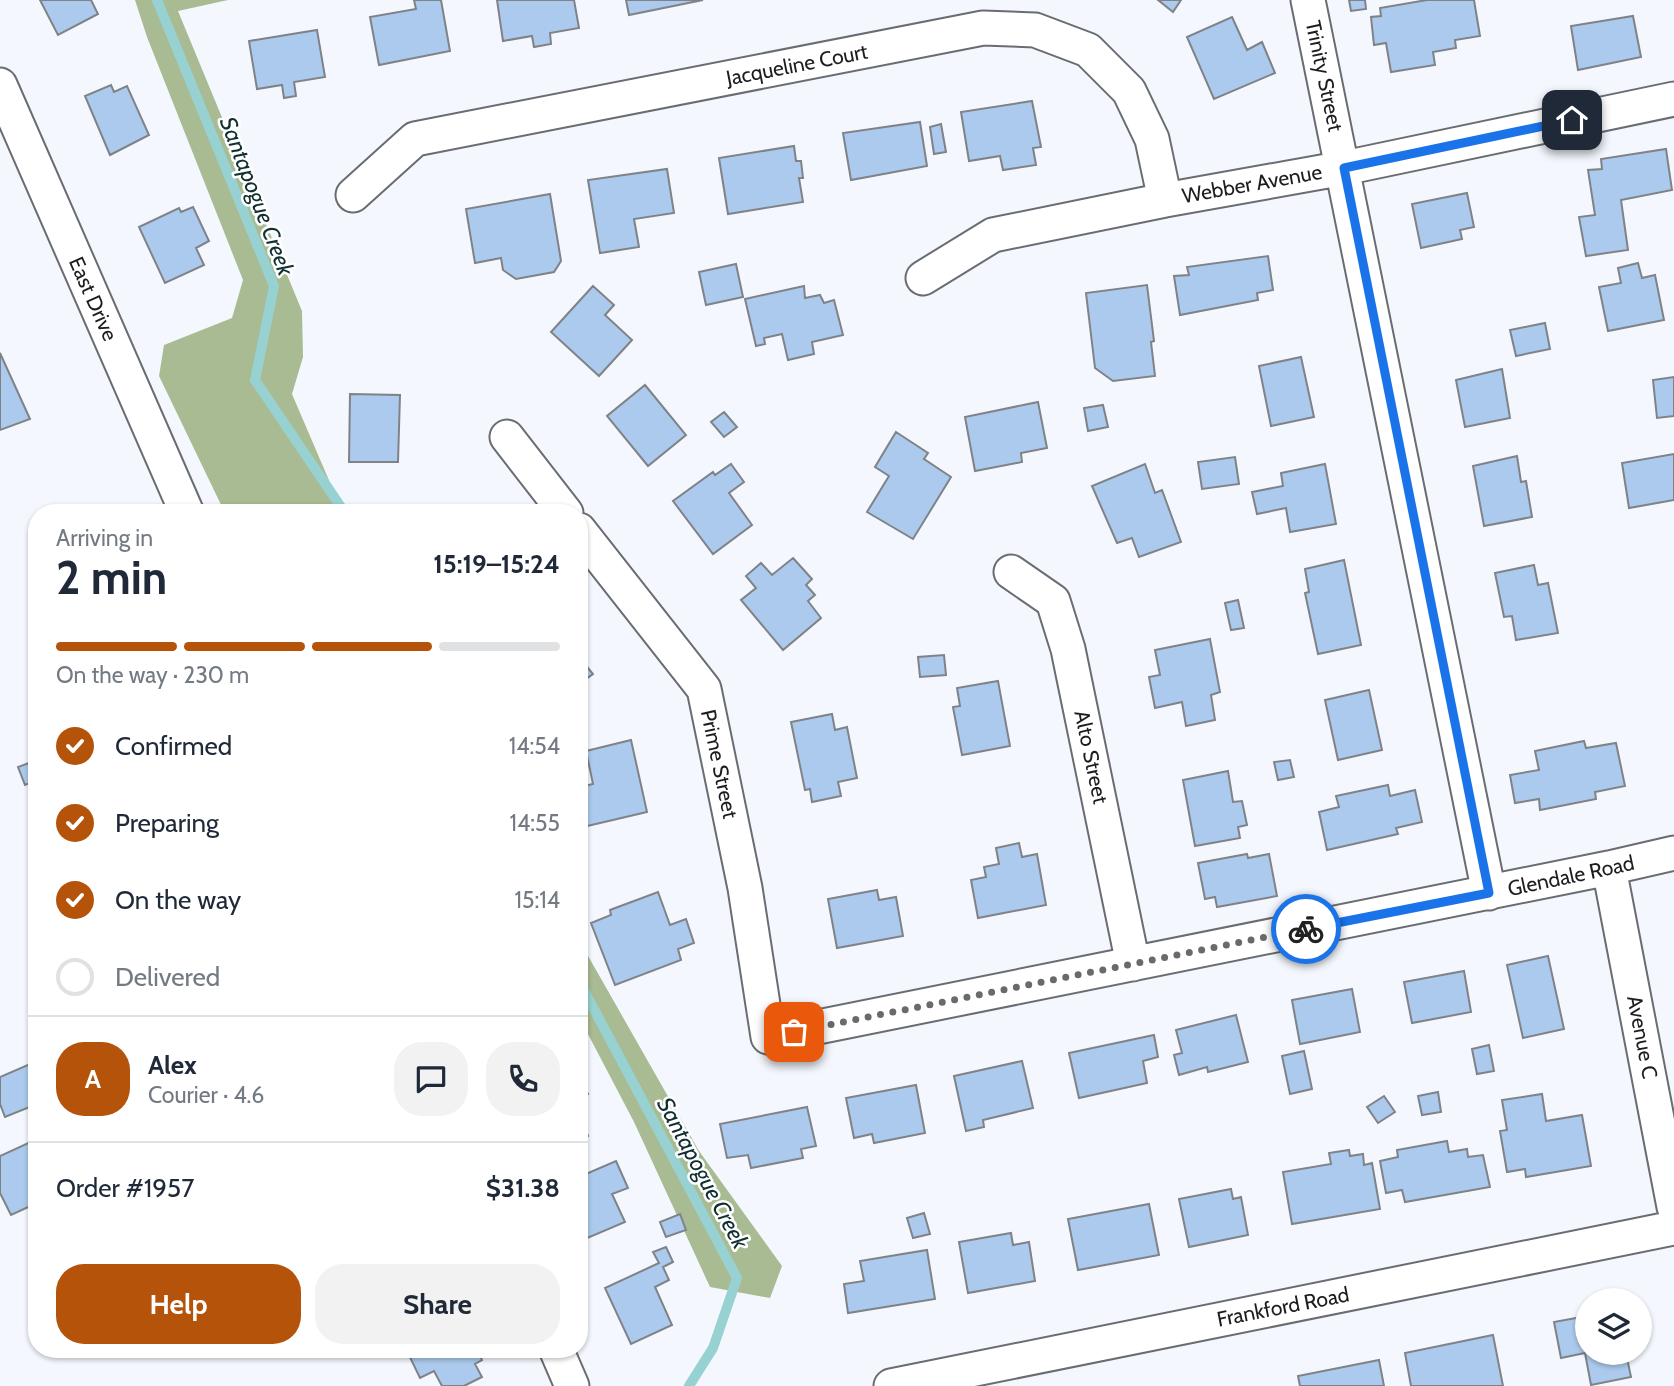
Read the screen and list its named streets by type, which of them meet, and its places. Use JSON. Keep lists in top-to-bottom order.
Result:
{
  "streets": {
    "street": [
      "Jacqueline Court",
      "Trinity Street",
      "Webber Avenue",
      "East Drive",
      "Alto Street",
      "Prime Street",
      "Glendale Road",
      "Avenue C",
      "Frankford Road"
    ]
  },
  "crossings": [
    ["Jacqueline Court", "Webber Avenue"],
    ["Trinity Street", "Webber Avenue"],
    ["Trinity Street", "Glendale Road"],
    ["Alto Street", "Glendale Road"],
    ["Prime Street", "Glendale Road"],
    ["Glendale Road", "Avenue C"]
  ],
  "water": ["Santapogue Creek"],
  "page": {
    "heading": ["2 min", "Arriving in", "15:19–15:24"],
    "panel": [
      "Alex",
      "Courier · 4.6",
      "Order #1957",
      "$31.38"
    ],
    "bar": "On the way · 230 m",
    "list": [
      ["Confirmed", "14:54"],
      ["Preparing", "14:55"],
      ["On the way", "15:14"],
      "Delivered"
    ],
    "round": "A",
    "buttons": ["Help", "Share"]
  }
}
